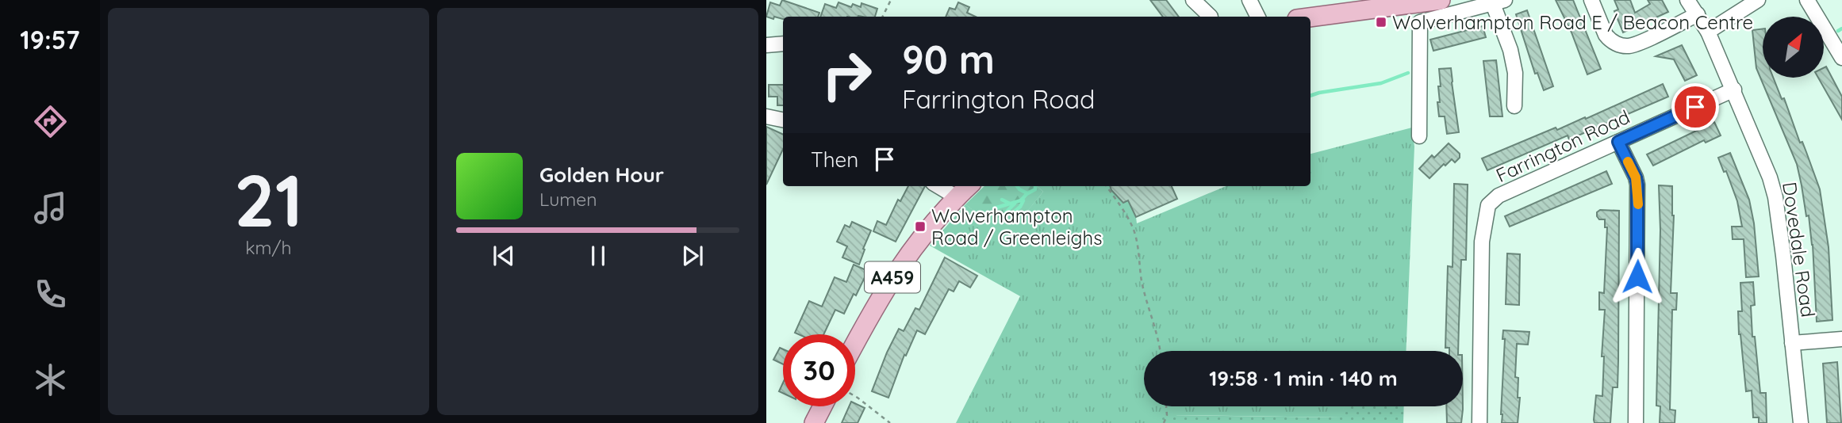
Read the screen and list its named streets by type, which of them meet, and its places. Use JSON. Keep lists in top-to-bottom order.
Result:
{
  "streets": {
    "main road": ["A459"],
    "street": ["Farrington Road", "Dovedale Road"]
  },
  "crossings": [
    ["Farrington Road", "Dovedale Road"]
  ],
  "places": {
    "transit": ["Wolverhampton Road E / Beacon Centre", "Wolverhampton Road / Greenleighs"]
  },
  "north": "top right",
  "page": {
    "tabs": "19:57",
    "tile": ["21", "km/h"],
    "turn": ["90 m", "Farrington Road"],
    "then": "Then",
    "song": ["Golden Hour", "Lumen"],
    "limit": "30",
    "trip": "19:58 · 1 min · 140 m"
  }
}
